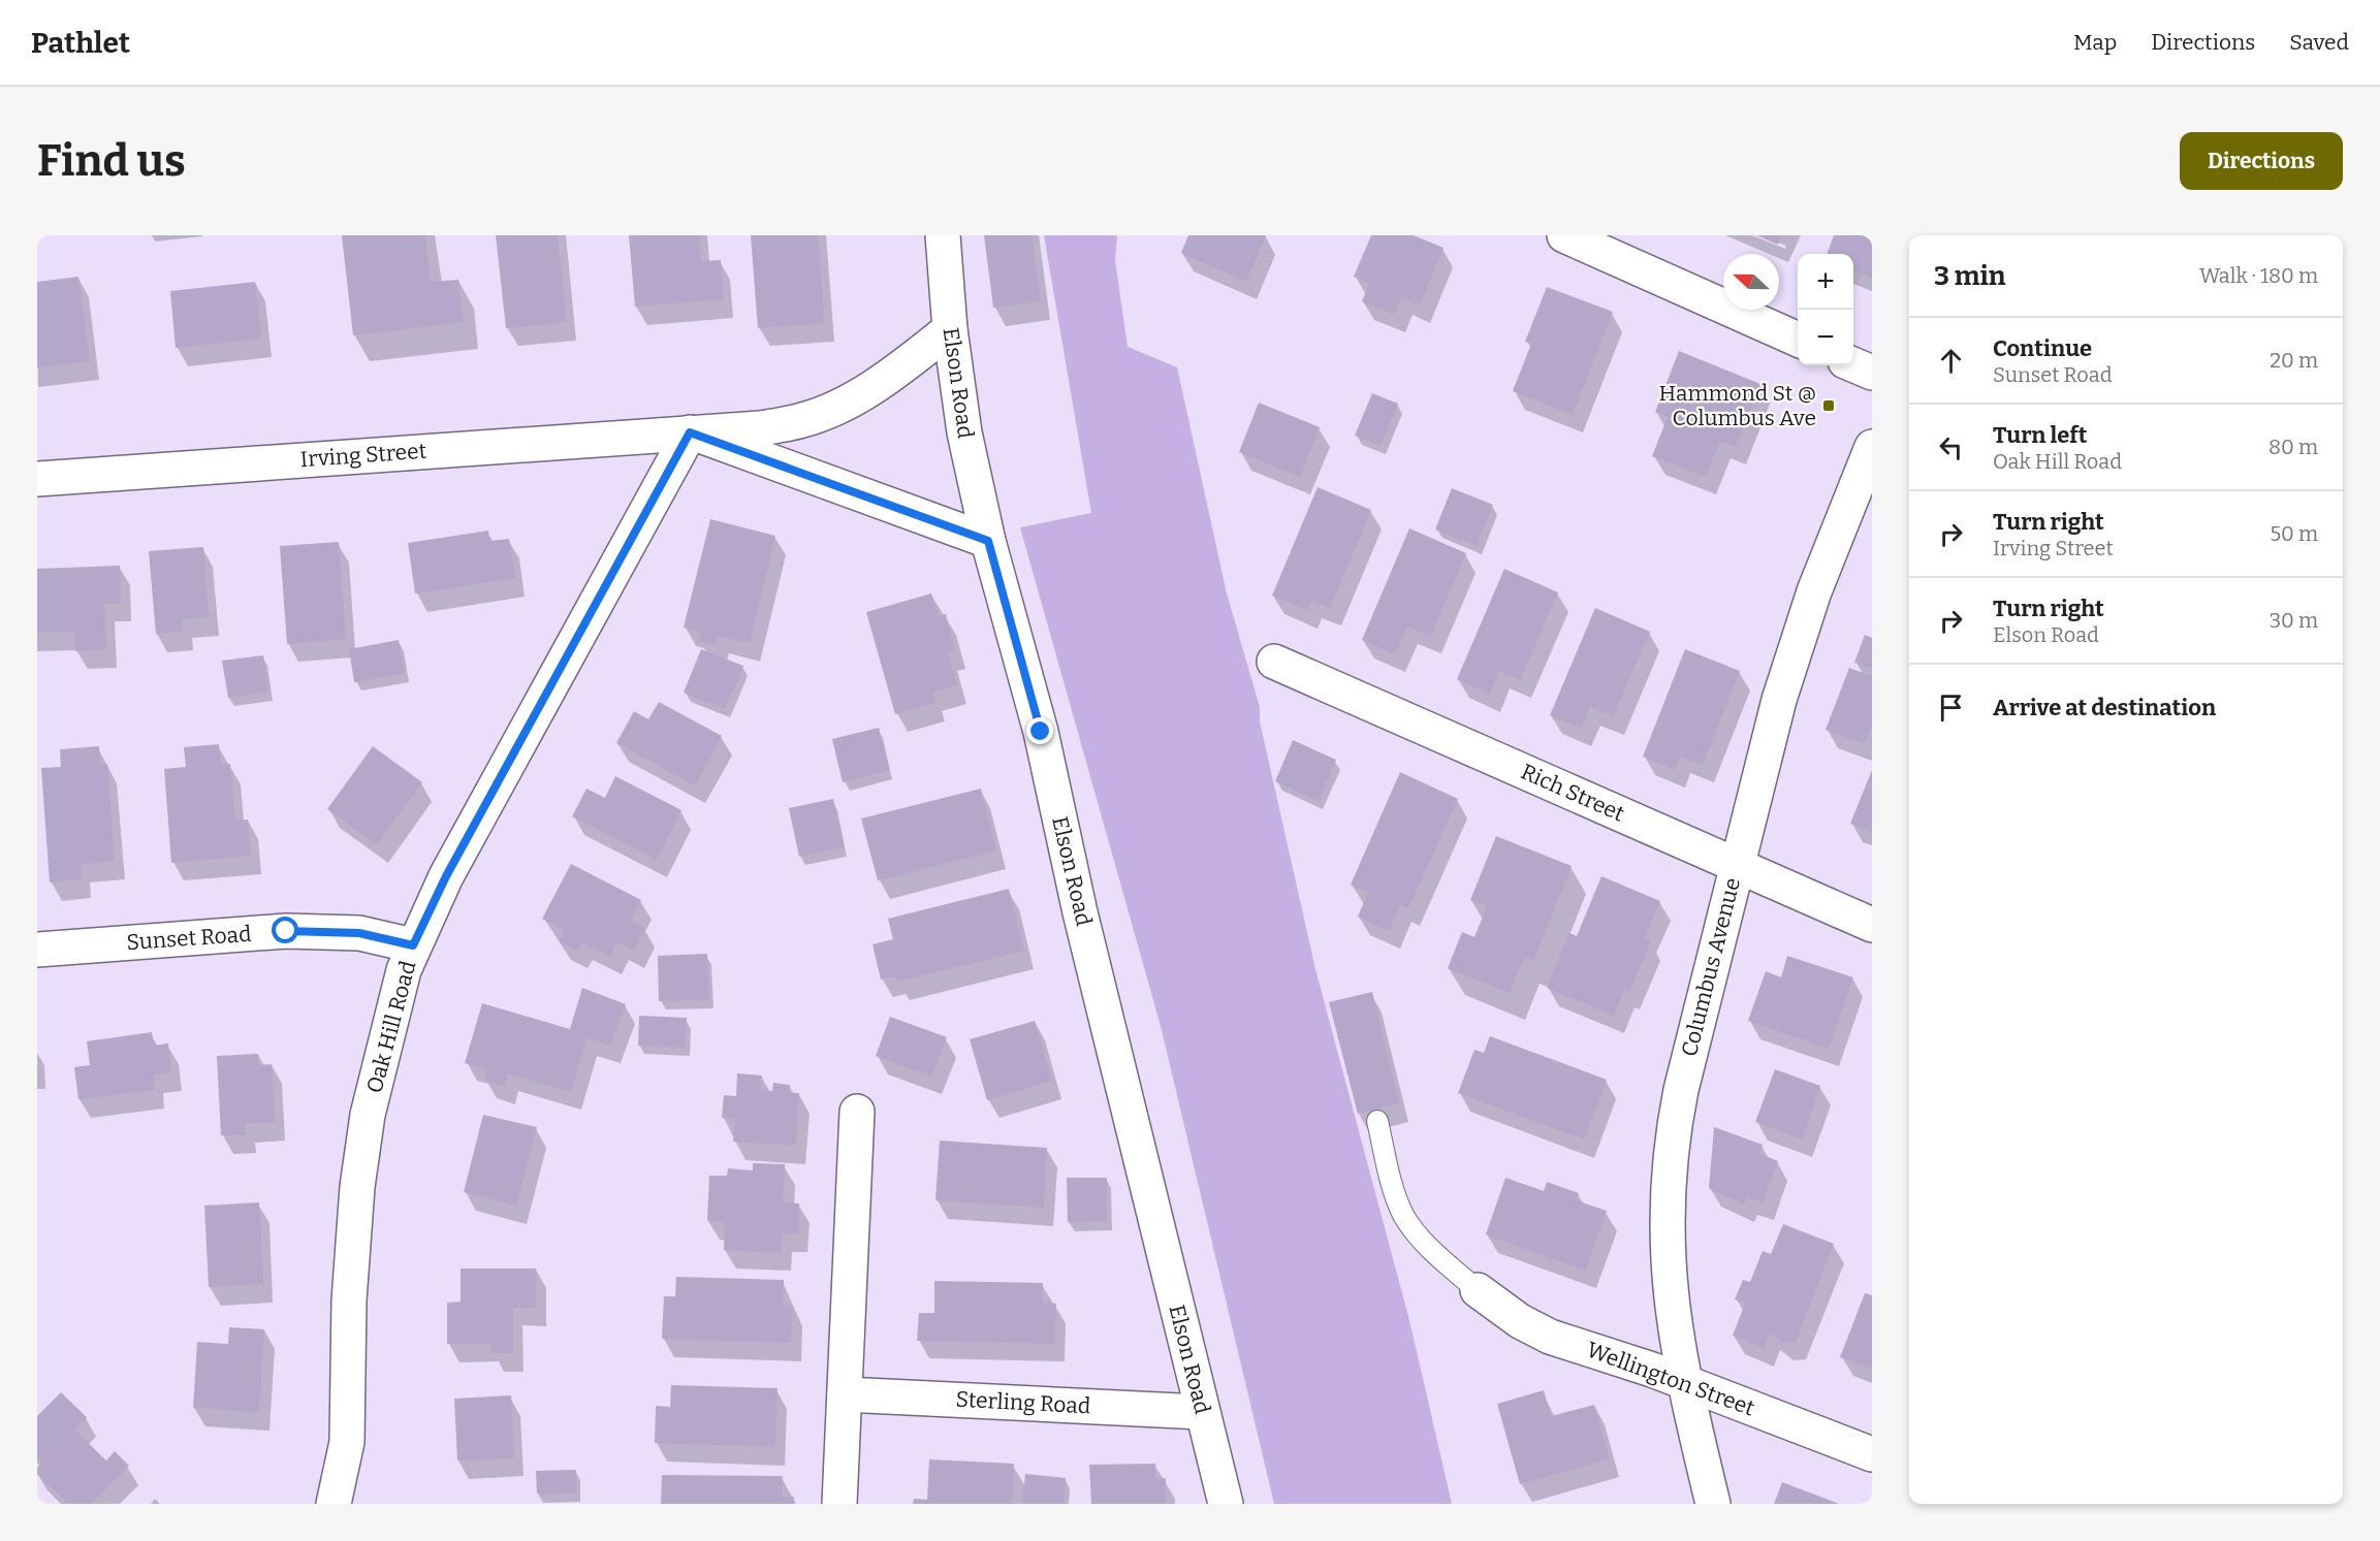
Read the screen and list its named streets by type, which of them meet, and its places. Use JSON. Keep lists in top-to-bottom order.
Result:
{
  "streets": {
    "street": [
      "Elson Road",
      "Irving Street",
      "Rich Street",
      "Sunset Road",
      "Columbus Avenue",
      "Oak Hill Road",
      "Wellington Street",
      "Sterling Road"
    ]
  },
  "crossings": [
    ["Elson Road", "Irving Street"],
    ["Elson Road", "Sterling Road"],
    ["Irving Street", "Oak Hill Road"],
    ["Rich Street", "Columbus Avenue"],
    ["Sunset Road", "Oak Hill Road"],
    ["Columbus Avenue", "Wellington Street"]
  ],
  "places": {
    "transit": ["Hammond St @ Columbus Ave"]
  },
  "north": "left",
  "page": {
    "header": "Pathlet",
    "nav": ["Map", "Directions", "Saved"],
    "buttons": "Directions",
    "title": "Find us",
    "heading": ["3 min", "Walk · 180 m"],
    "map_buttons": ["+", "−"],
    "list": [
      ["Continue", "Sunset Road", "20 m"],
      ["Turn left", "Oak Hill Road", "80 m"],
      ["Turn right", "Irving Street", "50 m"],
      ["Turn right", "Elson Road", "30 m"],
      "Arrive at destination"
    ]
  }
}
